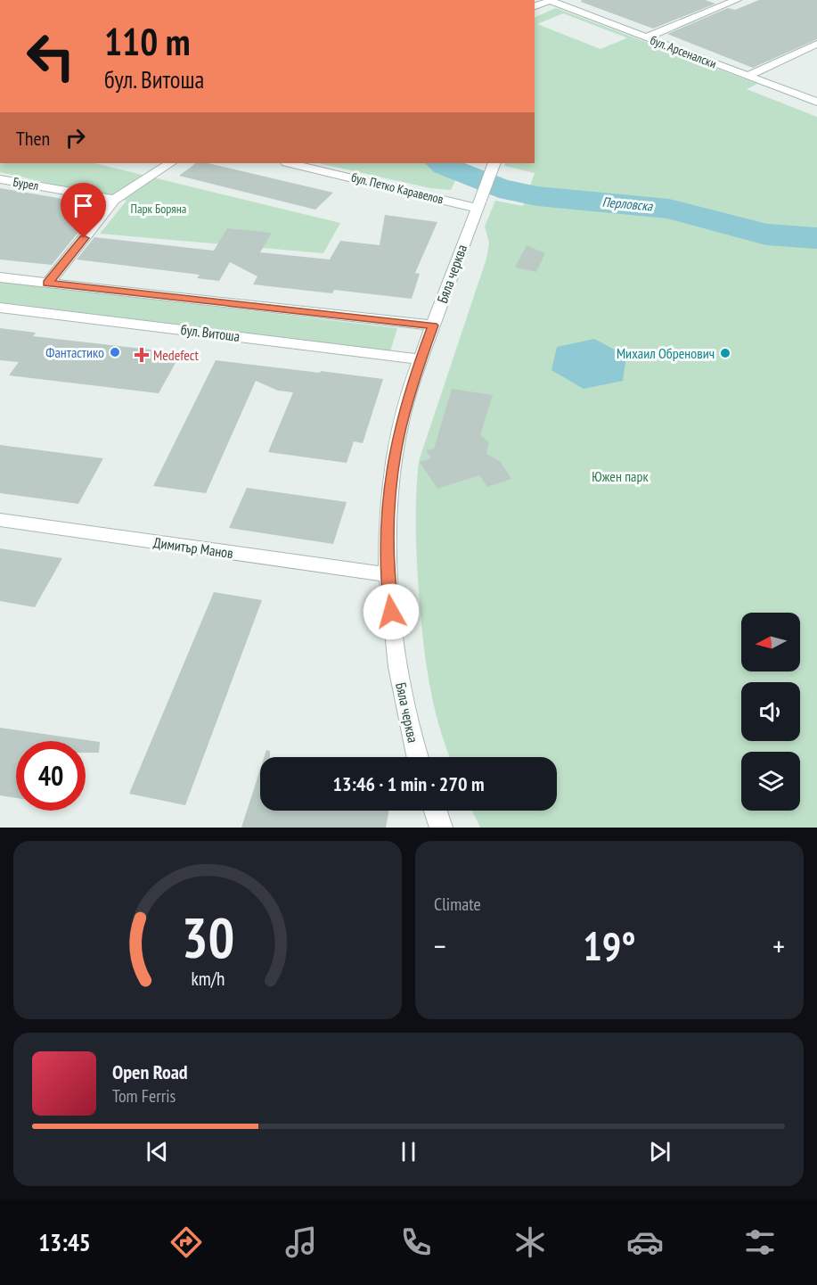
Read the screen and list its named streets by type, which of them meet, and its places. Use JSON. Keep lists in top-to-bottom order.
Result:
{
  "streets": {
    "street": [
      "бул. Арсеналски",
      "Бурел",
      "бул. Петко Каравелов",
      "Бяла черква",
      "бул. Витоша",
      "Димитър Манов"
    ]
  },
  "crossings": [
    ["бул. Петко Каравелов", "Бяла черква"],
    ["Бяла черква", "бул. Витоша"],
    ["Бяла черква", "Димитър Манов"]
  ],
  "water": ["Перловска"],
  "parks": ["Парк Боряна", "Южен парк"],
  "places": {
    "other": ["Фантастико", "Михаил Обренович"],
    "health": ["Medefect"]
  },
  "north": "left",
  "page": {
    "turn": ["110 m", "бул. Витоша"],
    "then": "Then",
    "limit": "40",
    "trip": "13:46 · 1 min · 270 m",
    "tile": "Climate",
    "heat": ["−", "19°", "+"],
    "song": ["Open Road", "Tom Ferris"],
    "tabs": "13:45",
    "gauge": ["30", "km/h"]
  }
}
